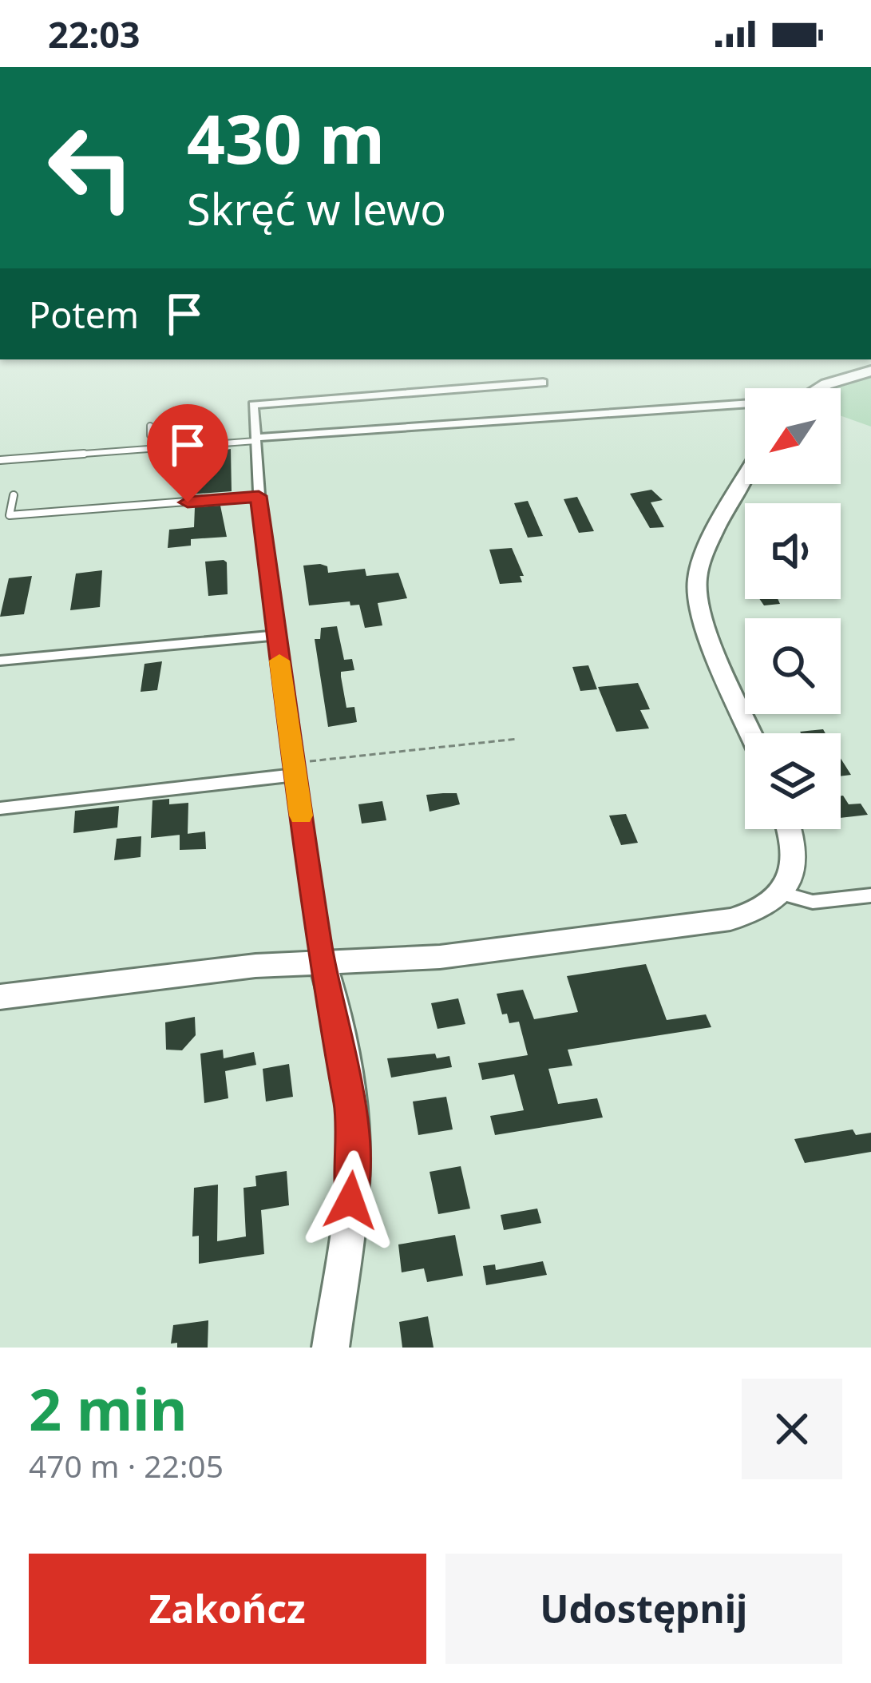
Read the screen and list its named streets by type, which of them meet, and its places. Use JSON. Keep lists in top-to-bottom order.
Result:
{
  "north": "bottom left",
  "page": {
    "status": "22:03",
    "turn": ["430 m", "Skręć w lewo"],
    "then": "Potem",
    "heading": ["2 min", "470 m · 22:05"],
    "buttons": ["Zakończ", "Udostępnij"]
  }
}
